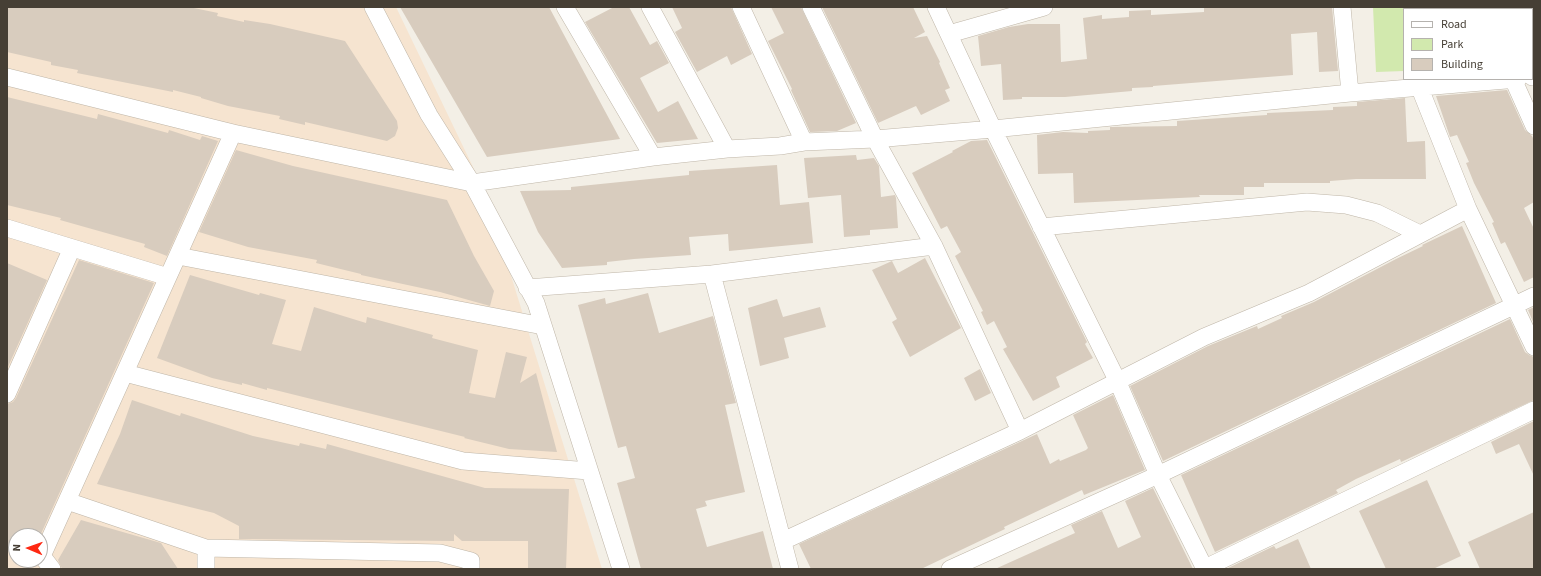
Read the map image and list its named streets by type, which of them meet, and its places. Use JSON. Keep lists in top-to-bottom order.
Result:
{
  "legend": ["Road", "Park", "Building"],
  "north": "left"
}
